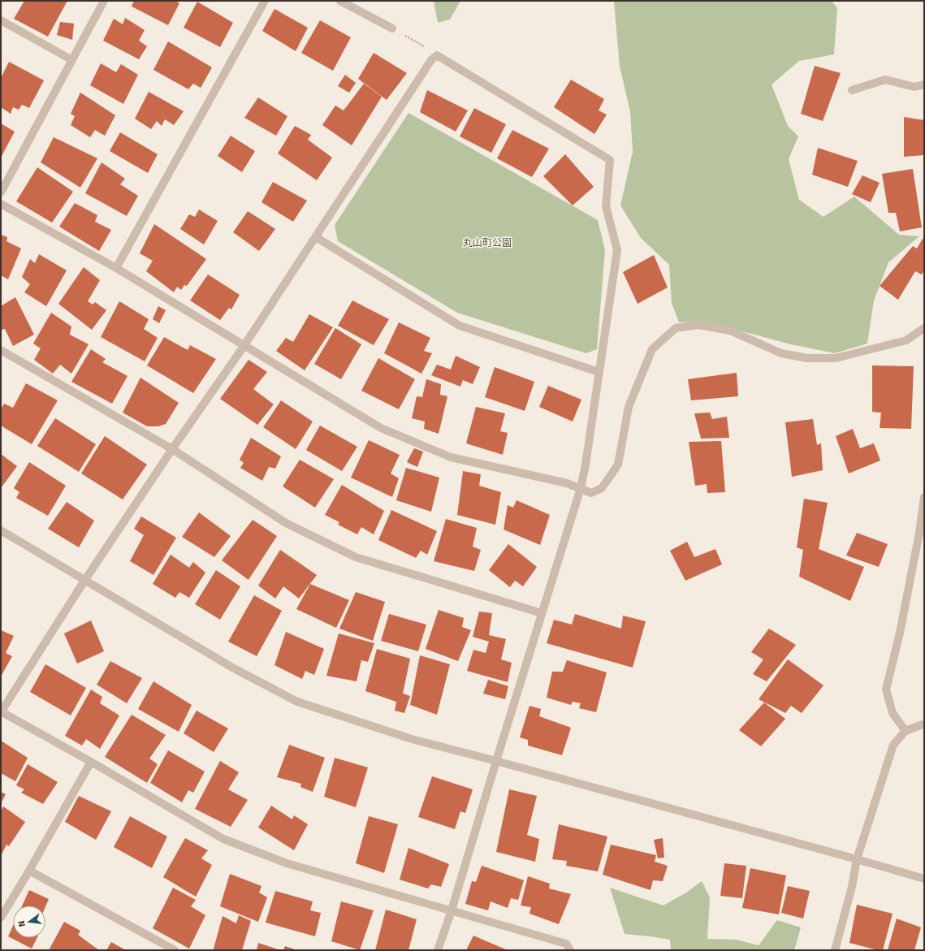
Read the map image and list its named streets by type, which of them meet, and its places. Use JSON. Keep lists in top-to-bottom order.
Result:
{
  "parks": ["丸山町公園"],
  "north": "left"
}
